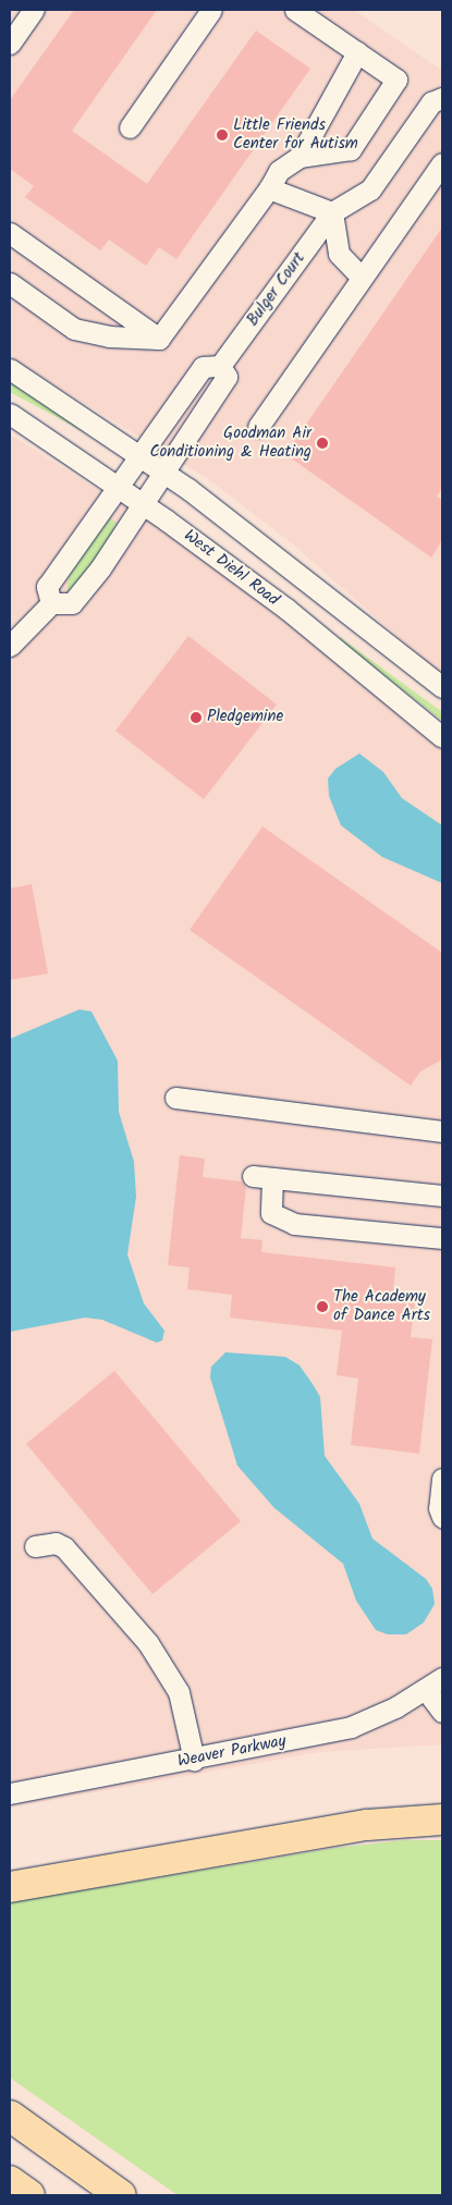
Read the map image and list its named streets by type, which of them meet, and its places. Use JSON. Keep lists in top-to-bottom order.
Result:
{
  "streets": {
    "street": ["Bulger Court", "West Diehl Road", "Weaver Parkway"]
  },
  "places": [
    "Little Friends Center for Autism",
    "Goodman Air Conditioning & Heating",
    "Pledgemine",
    "The Academy of Dance Arts"
  ]
}
